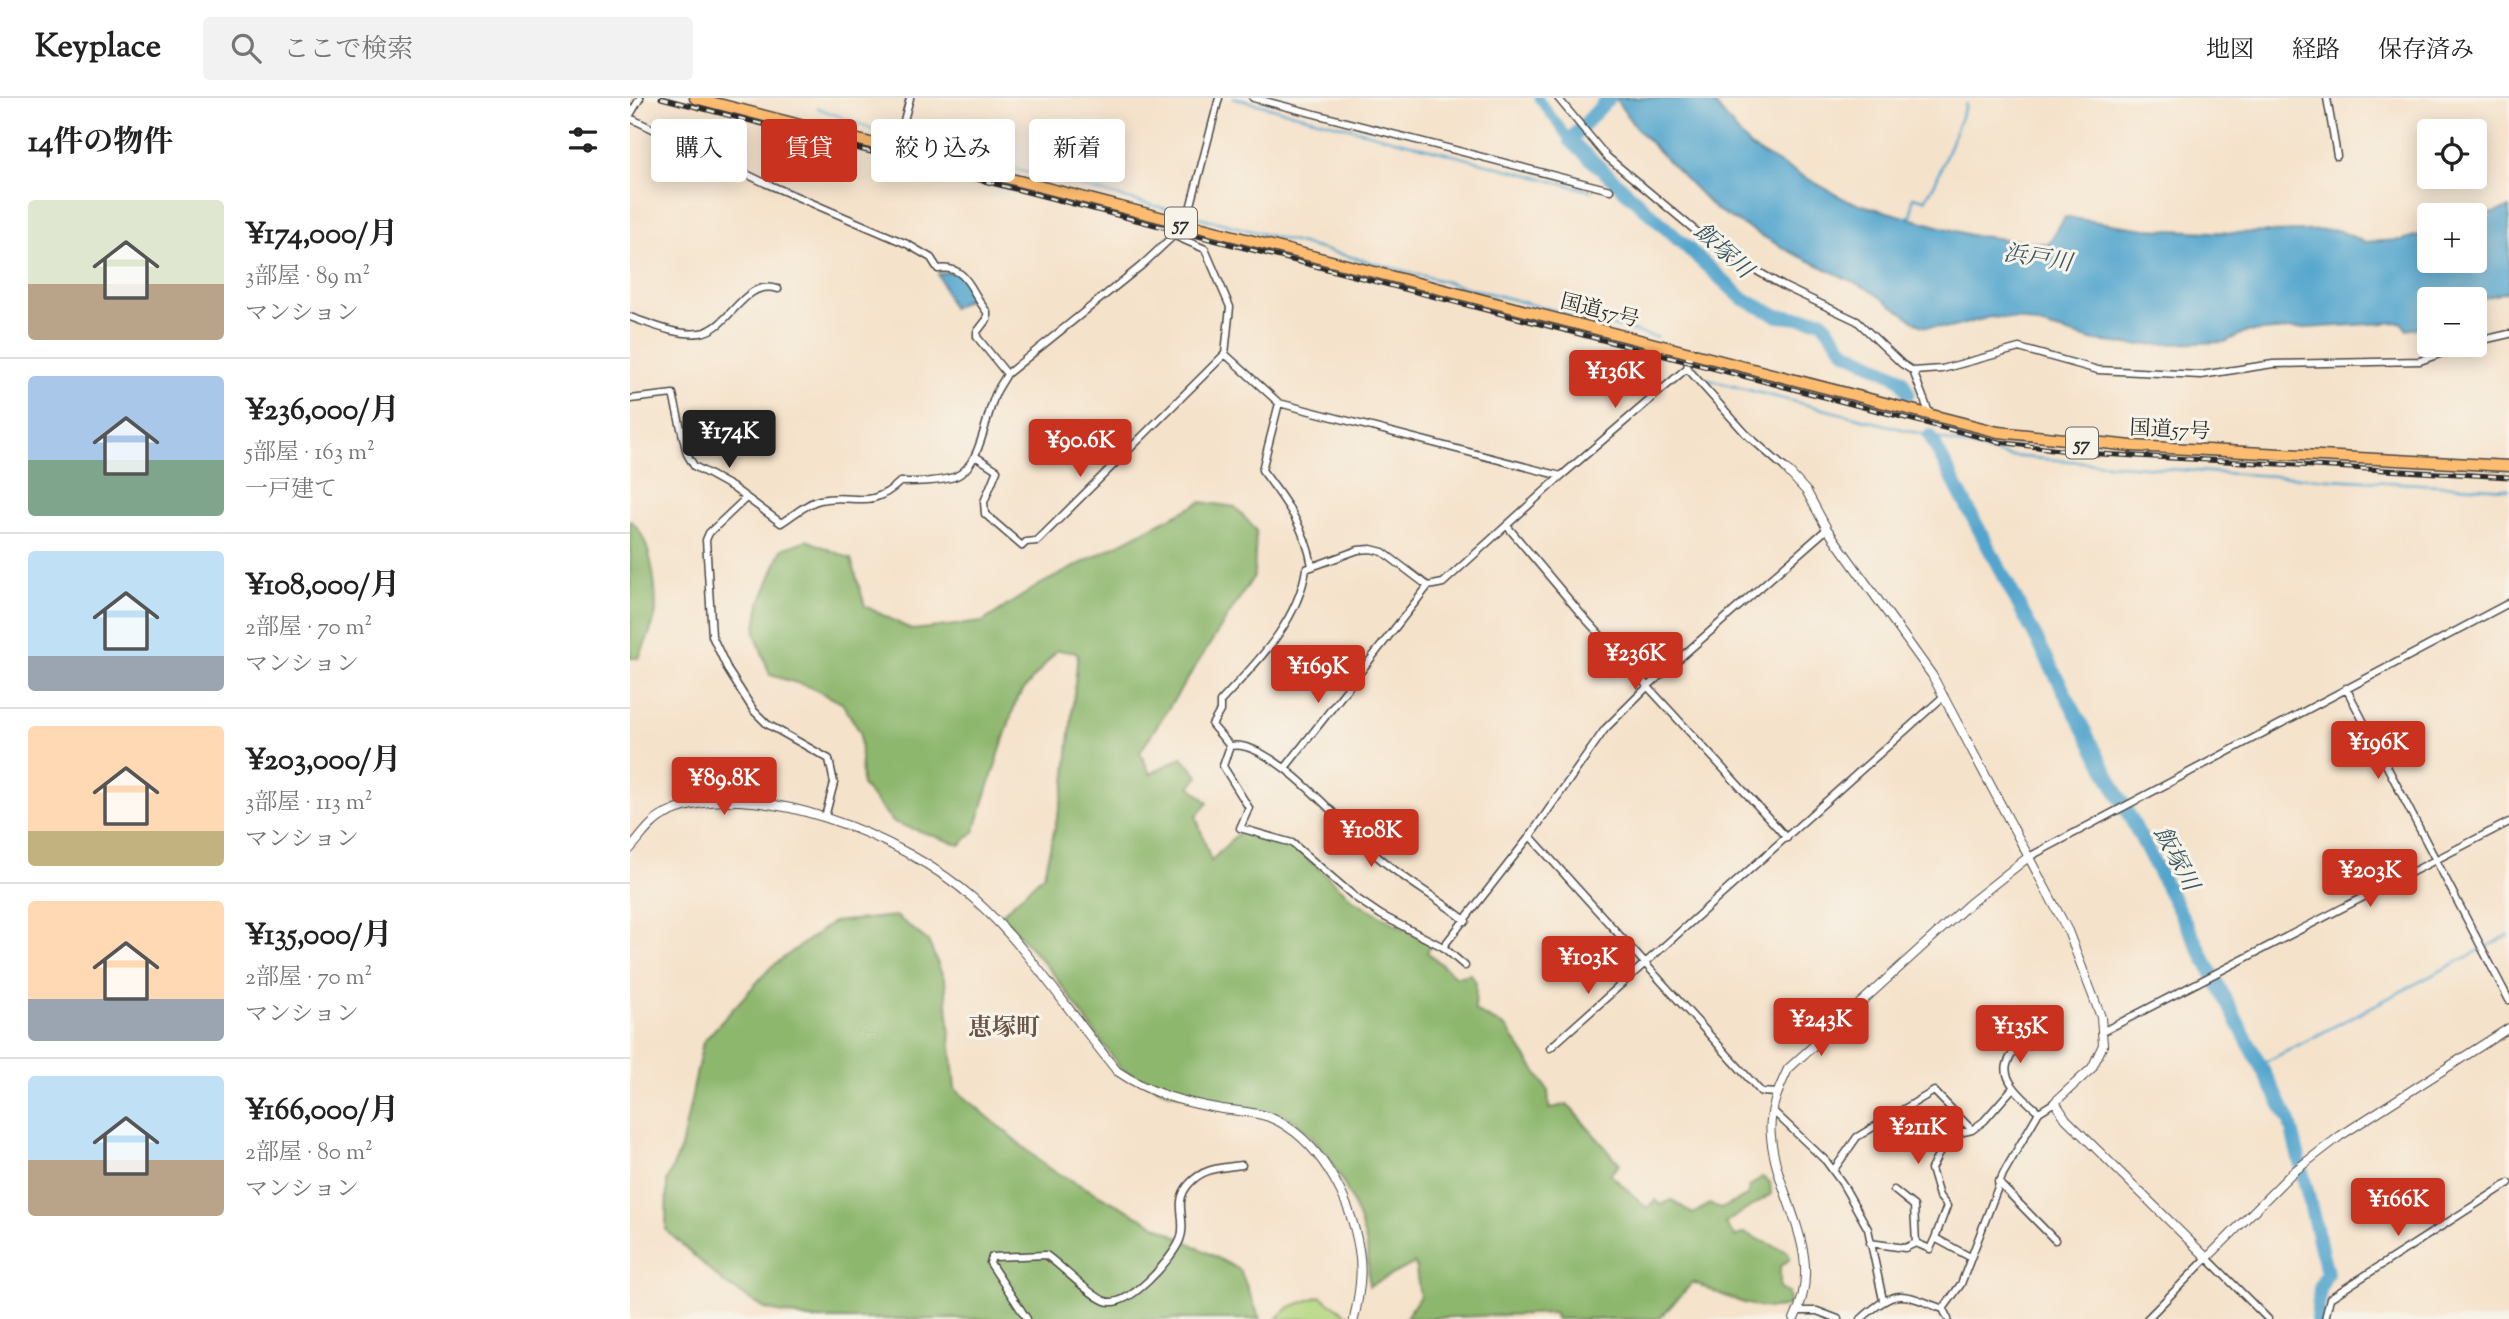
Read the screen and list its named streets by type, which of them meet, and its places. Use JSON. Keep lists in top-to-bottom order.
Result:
{
  "streets": {
    "highway": ["57", "国道57号"]
  },
  "districts": ["恵塚町"],
  "water": ["飯塚川", "浜戸川"],
  "page": {
    "header": "Keyplace",
    "search": "ここで検索",
    "nav": ["地図", "経路", "保存済み"],
    "heading": "14件の物件",
    "map_buttons": ["+", "−"],
    "chip": [
      "購入",
      "賃貸",
      "絞り込み",
      "新着"
    ],
    "list": [
      {
        "name": "¥174,000/月",
        "note": "3部屋 · 89 m² · マンション"
      },
      {
        "name": "¥236,000/月",
        "note": "5部屋 · 163 m² · 一戸建て"
      },
      {
        "name": "¥108,000/月",
        "note": "2部屋 · 70 m² · マンション"
      },
      {
        "name": "¥203,000/月",
        "note": "3部屋 · 113 m² · マンション"
      },
      {
        "name": "¥135,000/月",
        "note": "2部屋 · 70 m² · マンション"
      },
      {
        "name": "¥166,000/月",
        "note": "2部屋 · 80 m² · マンション"
      }
    ],
    "price": [
      "¥136K",
      "¥174K",
      "¥90.6K",
      "¥236K",
      "¥169K",
      "¥196K",
      "¥89.8K",
      "¥108K",
      "¥203K",
      "¥103K",
      "¥243K",
      "¥135K",
      "¥211K",
      "¥166K"
    ]
  }
}
